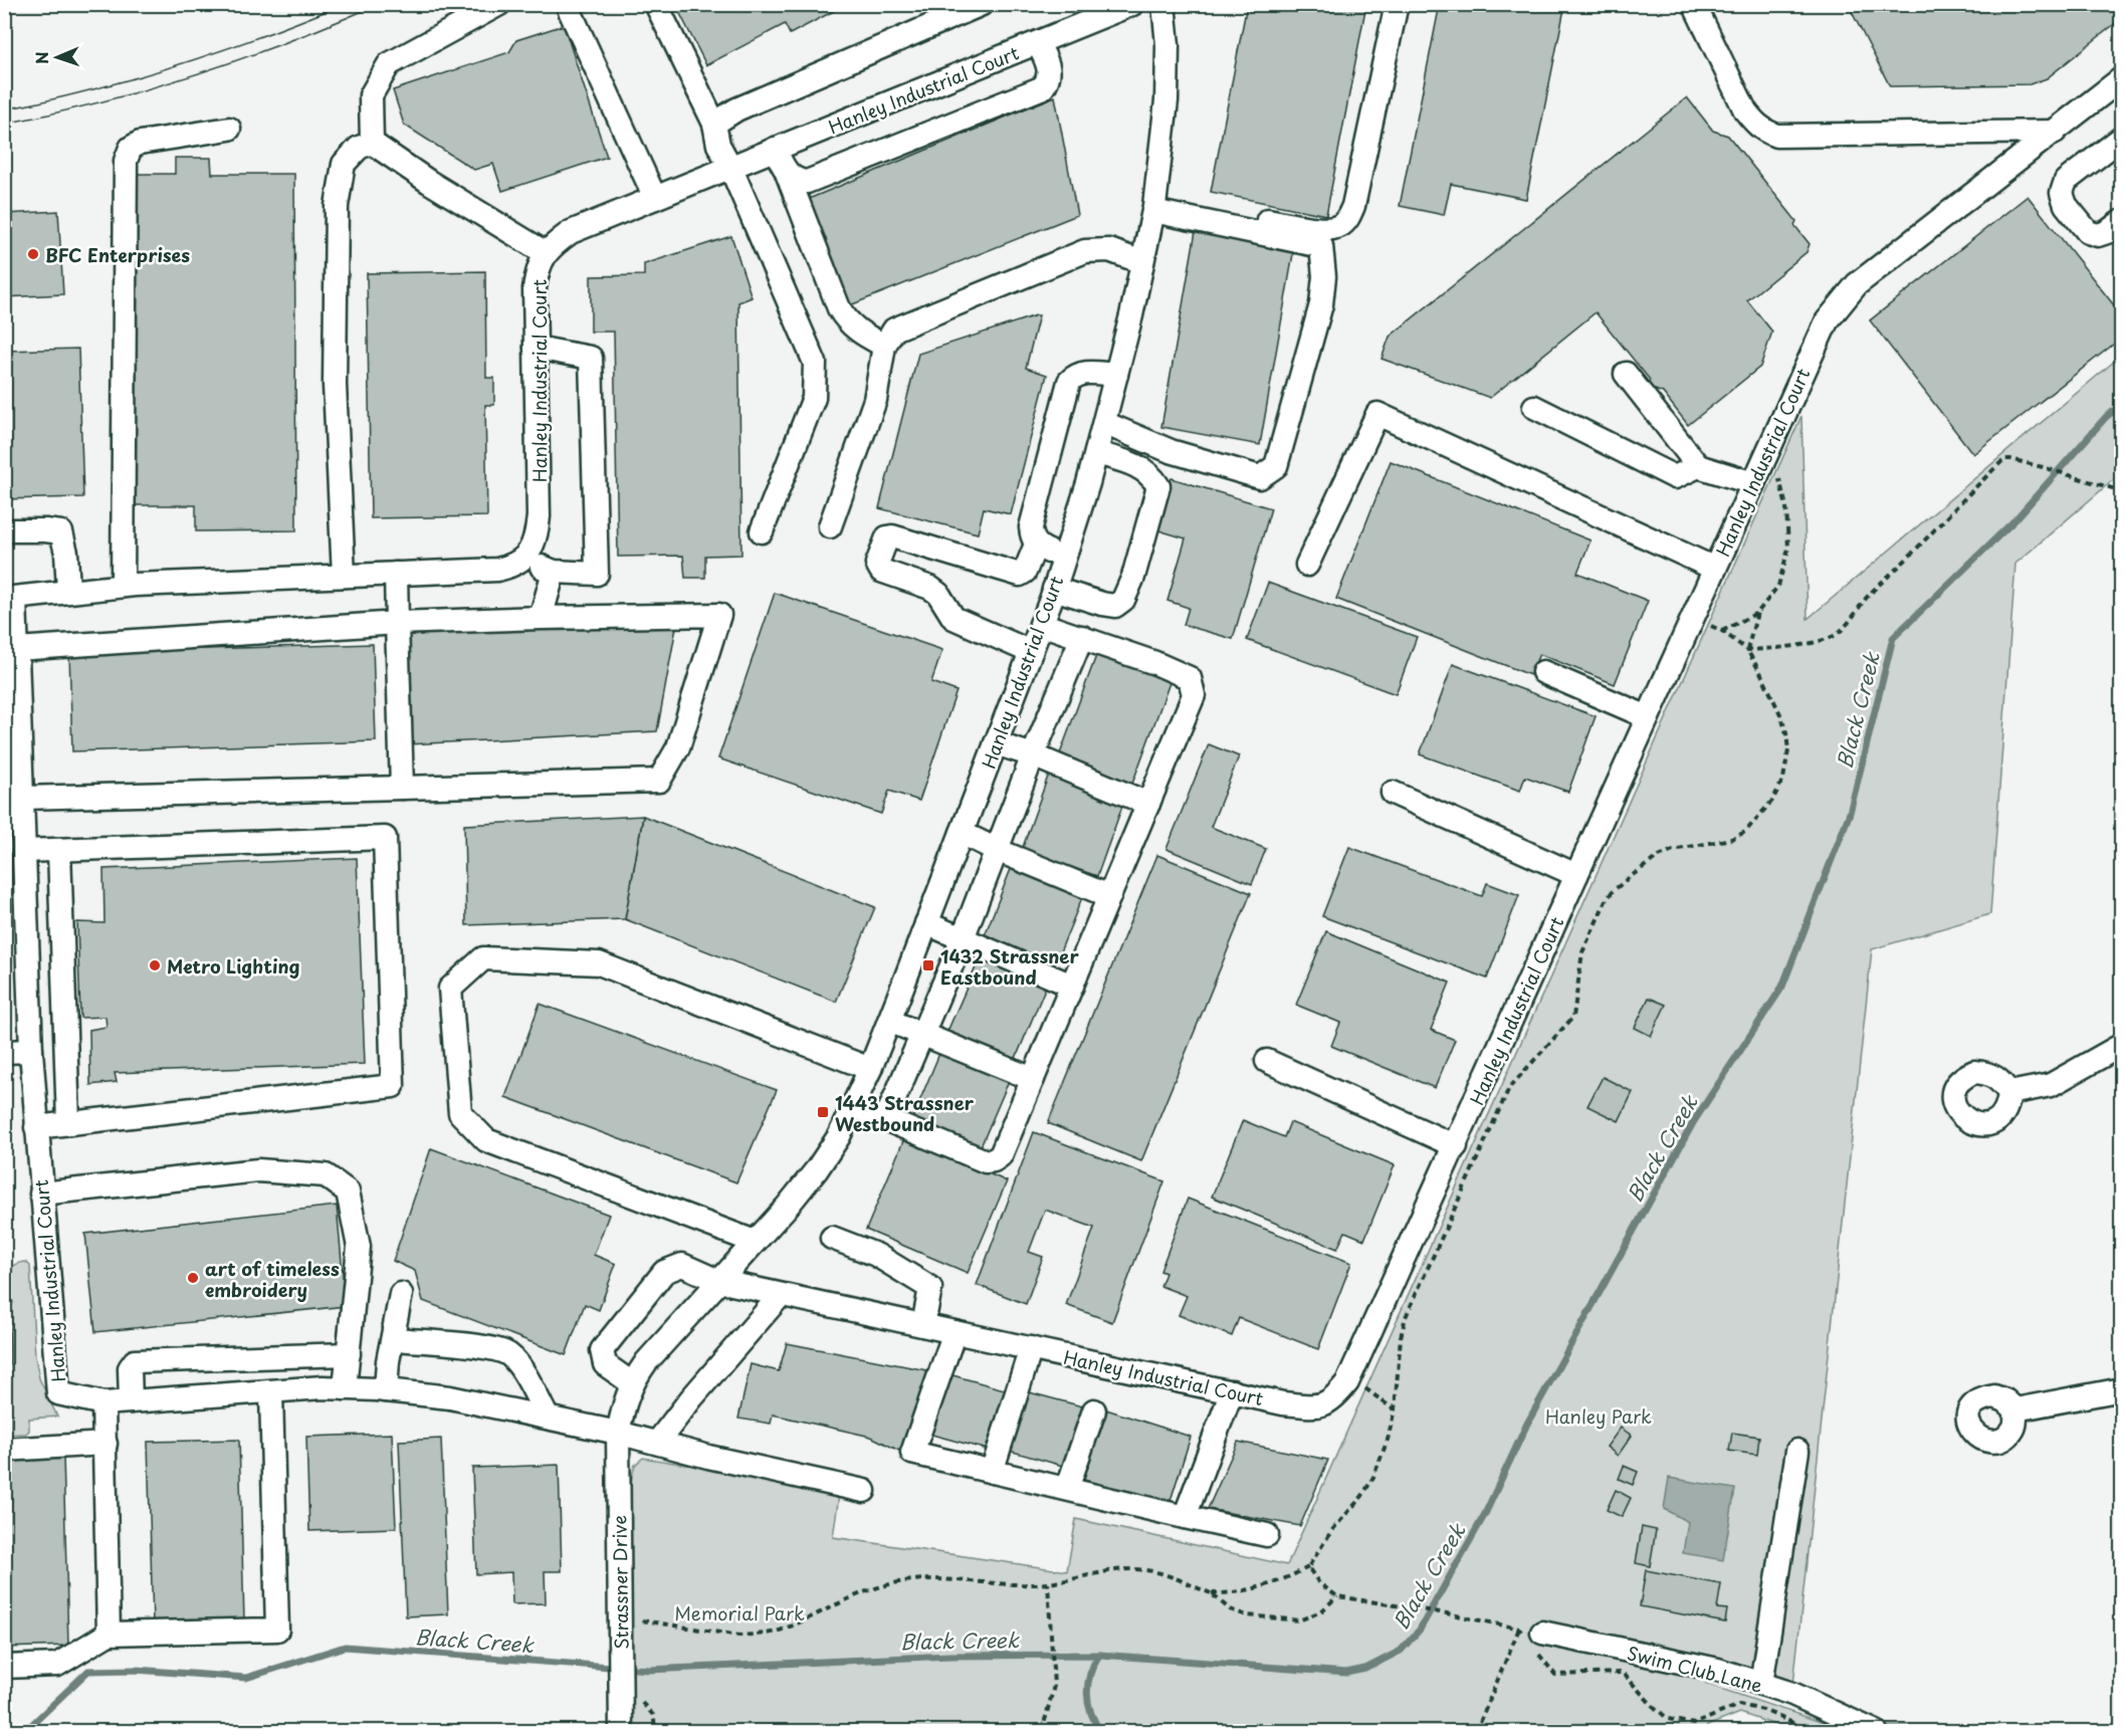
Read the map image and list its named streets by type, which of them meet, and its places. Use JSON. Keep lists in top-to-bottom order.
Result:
{
  "streets": {
    "street": ["Hanley Industrial Court", "Strassner Drive", "Swim Club Lane"]
  },
  "crossings": [
    ["Hanley Industrial Court", "Strassner Drive"]
  ],
  "water": ["Black Creek"],
  "parks": ["Hanley Park", "Memorial Park"],
  "places": {
    "other": ["BFC Enterprises", "Metro Lighting", "art of timeless embroidery"],
    "transit": ["1432 Strassner Eastbound", "1443 Strassner Westbound"]
  },
  "north": "left"
}
